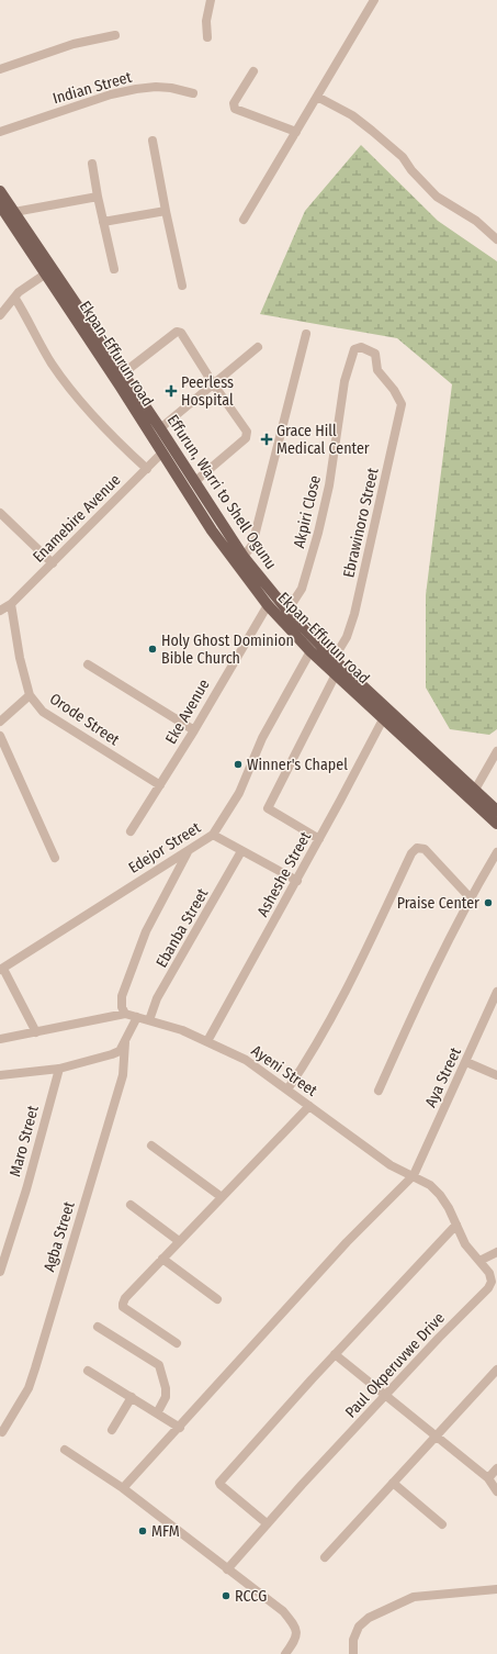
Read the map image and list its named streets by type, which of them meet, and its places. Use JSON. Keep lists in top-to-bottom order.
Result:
{
  "streets": {
    "main road": ["Ekpan-Effurun road", "Effurun, Warri to Shell Ogunu"],
    "street": [
      "Indian Street",
      "Akpiri Close",
      "Enamebire Avenue",
      "Ebrawinoro Street",
      "Eke Avenue",
      "Orode Street",
      "Edejor Street",
      "Asheshe Street",
      "Ebanba Street",
      "Ayeni Street",
      "Aya Street",
      "Maro Street",
      "Agba Street",
      "Paul Okperuvwe Drive"
    ]
  },
  "crossings": [
    ["Ekpan-Effurun road", "Enamebire Avenue"],
    ["Ekpan-Effurun road", "Eke Avenue"],
    ["Ekpan-Effurun road", "Edejor Street"],
    ["Ekpan-Effurun road", "Asheshe Street"],
    ["Effurun, Warri to Shell Ogunu", "Akpiri Close"],
    ["Effurun, Warri to Shell Ogunu", "Ebrawinoro Street"],
    ["Akpiri Close", "Ebrawinoro Street"],
    ["Enamebire Avenue", "Orode Street"],
    ["Eke Avenue", "Orode Street"],
    ["Asheshe Street", "Ayeni Street"],
    ["Ebanba Street", "Ayeni Street"],
    ["Ayeni Street", "Aya Street"],
    ["Ayeni Street", "Paul Okperuvwe Drive"],
    ["Aya Street", "Paul Okperuvwe Drive"]
  ],
  "places": {
    "health": ["Peerless Hospital", "Grace Hill Medical Center"],
    "other": [
      "Holy Ghost Dominion Bible Church",
      "Winner's Chapel",
      "Praise Center",
      "MFM",
      "RCCG"
    ]
  }
}
